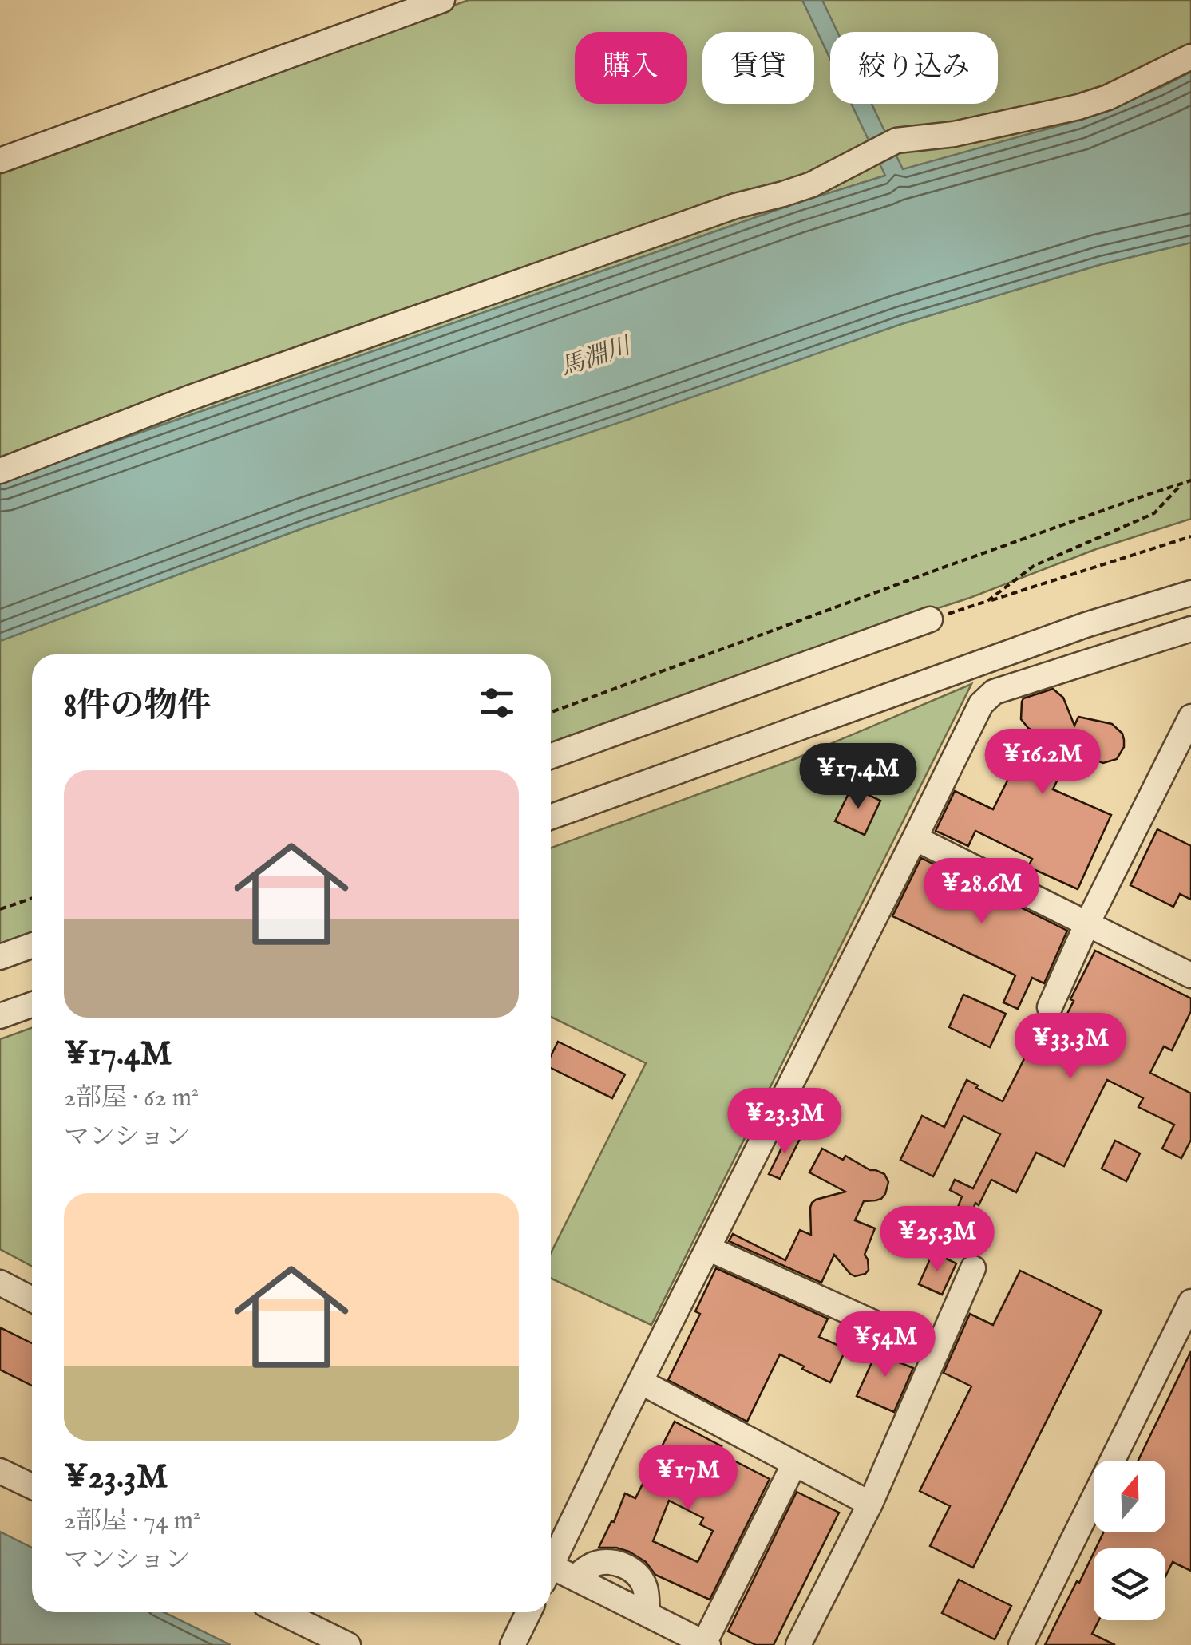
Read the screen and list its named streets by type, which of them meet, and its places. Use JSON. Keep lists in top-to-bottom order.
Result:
{
  "water": ["馬淵川"],
  "north": "top",
  "page": {
    "chip": ["購入", "賃貸", "絞り込み"],
    "heading": "8件の物件",
    "price": [
      "¥16.2M",
      "¥17.4M",
      "¥28.6M",
      "¥33.3M",
      "¥23.3M",
      "¥25.3M",
      "¥54M",
      "¥17M"
    ],
    "list": [
      {
        "name": "¥17.4M",
        "note": "2部屋 · 62 m² · マンション"
      },
      {
        "name": "¥23.3M",
        "note": "2部屋 · 74 m² · マンション"
      }
    ]
  }
}
